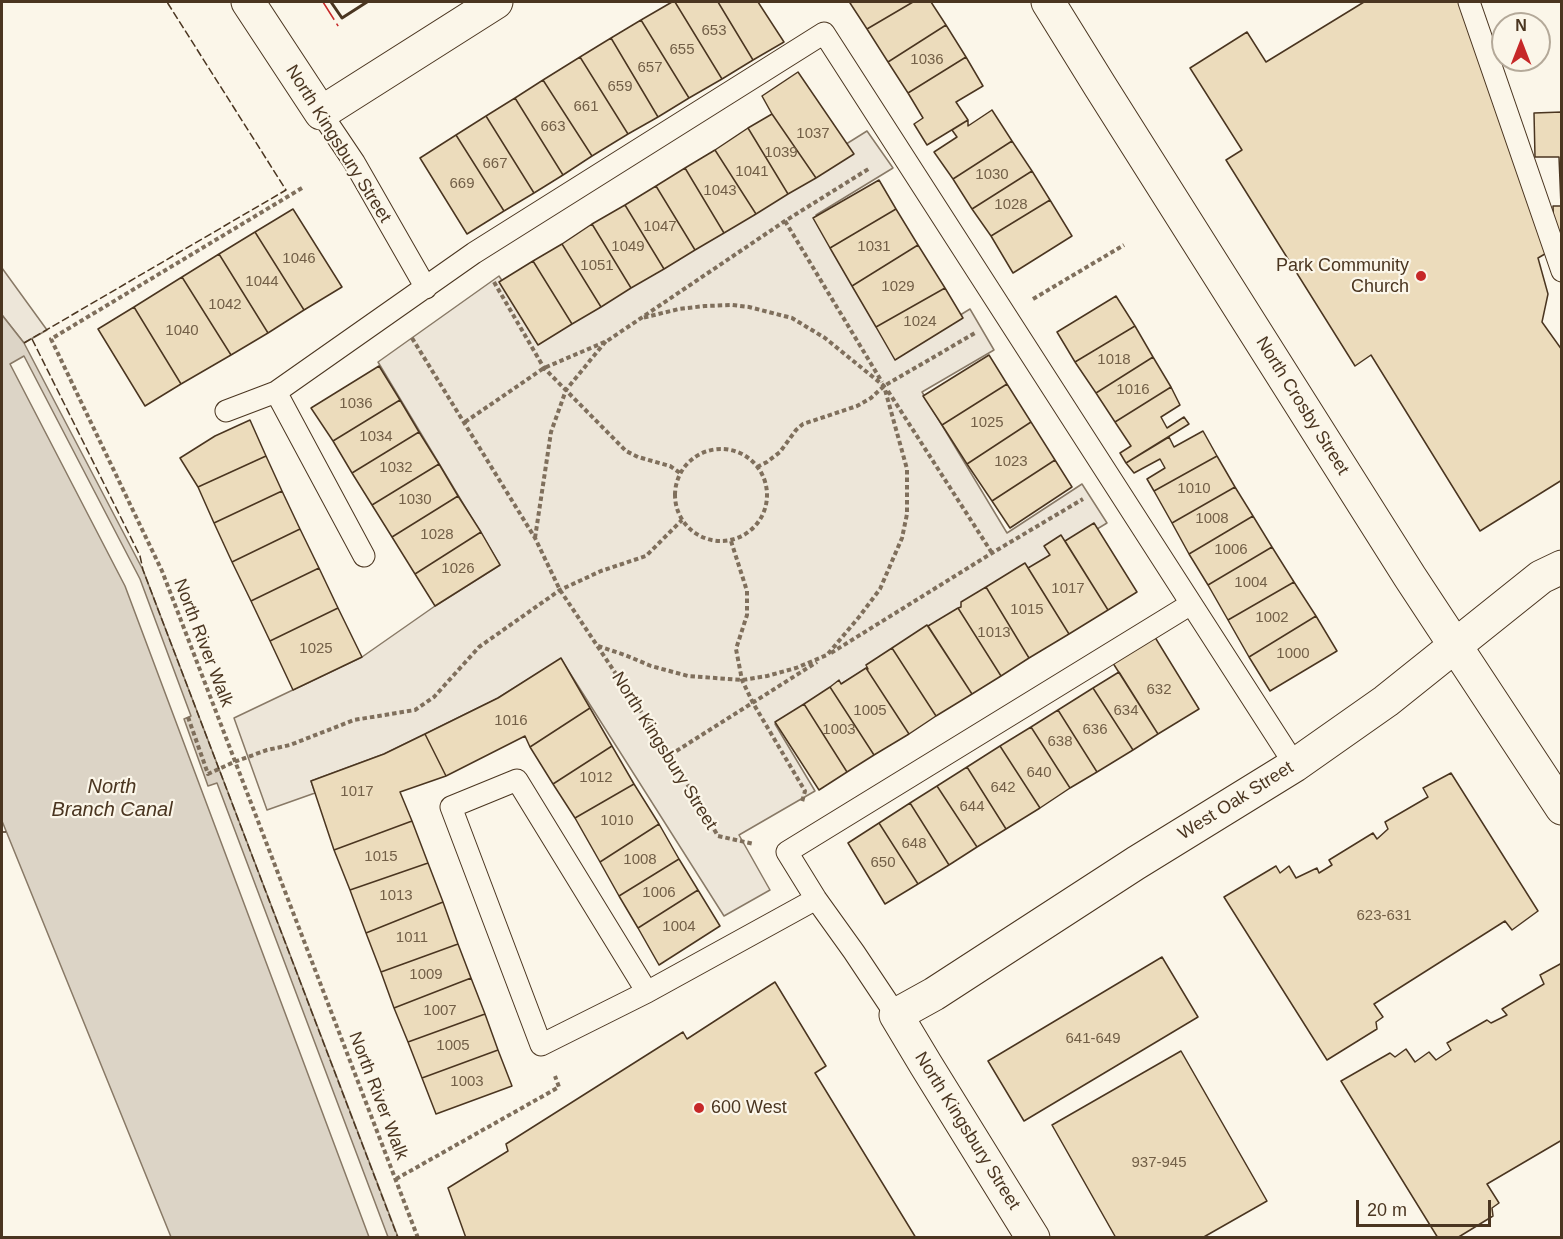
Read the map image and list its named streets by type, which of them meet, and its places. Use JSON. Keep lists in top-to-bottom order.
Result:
{
  "streets": {
    "street": ["North Kingsbury Street", "North Crosby Street", "West Oak Street"],
    "path": ["North River Walk"]
  },
  "crossings": [
    ["North Kingsbury Street", "West Oak Street"],
    ["North Crosby Street", "West Oak Street"]
  ],
  "water": ["North Branch Canal"],
  "places": ["Park Community Church", "600 West"],
  "house_numbers": [
    "653",
    "655",
    "1036",
    "657",
    "659",
    "661",
    "663",
    "1037",
    "1039",
    "667",
    "1041",
    "1030",
    "669",
    "1043",
    "1028",
    "1047",
    "1049",
    "1031",
    "1046",
    "1051",
    "1044",
    "1029",
    "1042",
    "1024",
    "1040",
    "1018",
    "1016",
    "1036",
    "1025",
    "1034",
    "1023",
    "1032",
    "1010",
    "1030",
    "1008",
    "1028",
    "1006",
    "1026",
    "1004",
    "1017",
    "1015",
    "1002",
    "1013",
    "1025",
    "1000",
    "632",
    "1005",
    "634",
    "1016",
    "1003",
    "636",
    "638",
    "640",
    "1012",
    "642",
    "1017",
    "644",
    "1010",
    "648",
    "1015",
    "1008",
    "650",
    "1006",
    "1013",
    "623-631",
    "1004",
    "1011",
    "1009",
    "1007",
    "641-649",
    "1005",
    "1003",
    "937-945"
  ],
  "scale_bar": "20 m",
  "north": "top"
}
